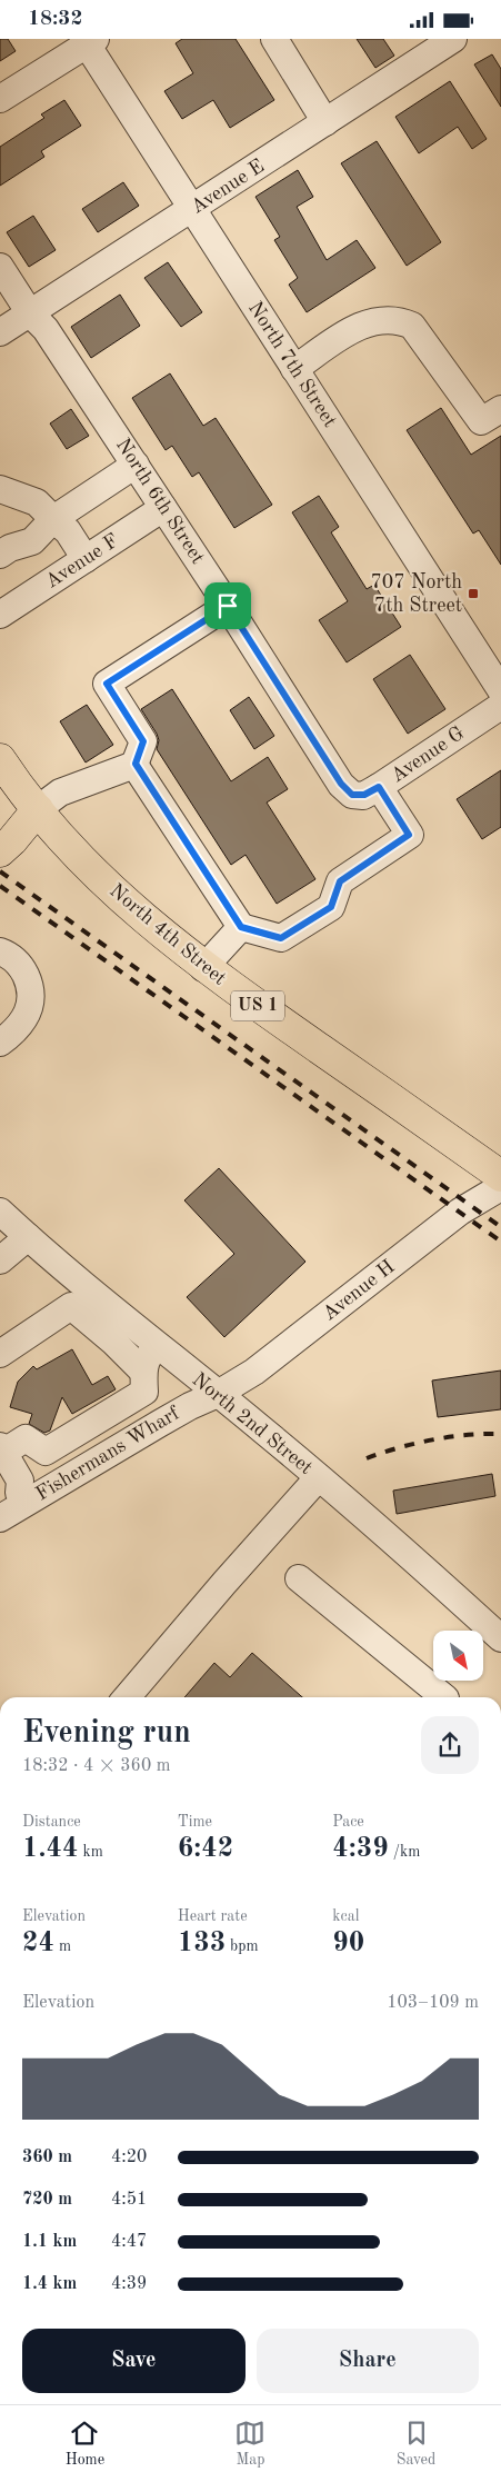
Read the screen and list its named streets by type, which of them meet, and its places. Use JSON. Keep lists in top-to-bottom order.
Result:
{
  "streets": {
    "main road": ["North 4th Street", "US 1"],
    "street": [
      "Avenue E",
      "North 7th Street",
      "North 6th Street",
      "Avenue F",
      "Avenue G",
      "Avenue H",
      "North 2nd Street",
      "Fishermans Wharf"
    ]
  },
  "crossings": [
    ["Avenue E", "North 7th Street"],
    ["Avenue E", "North 6th Street"],
    ["North 6th Street", "Avenue F"],
    ["North 6th Street", "Avenue G"],
    ["Avenue H", "North 2nd Street"],
    ["Avenue H", "Fishermans Wharf"],
    ["North 2nd Street", "Fishermans Wharf"]
  ],
  "places": {
    "transit": ["707 North 7th Street"]
  },
  "north": "bottom right",
  "page": {
    "status": "18:32",
    "heading": ["Evening run", "18:32 · 4 × 360 m"],
    "stats": [
      ["Distance", "1.44 km"],
      ["Time", "6:42"],
      ["Pace", "4:39 /km"],
      ["Elevation", "24 m"],
      ["Heart rate", "133 bpm"],
      ["kcal", "90"]
    ],
    "chart": ["Elevation", "103–109 m"],
    "list": [
      {
        "name": "360 m",
        "note": "4:20"
      },
      {
        "name": "720 m",
        "note": "4:51"
      },
      {
        "name": "1.1 km",
        "note": "4:47"
      },
      {
        "name": "1.4 km",
        "note": "4:39"
      }
    ],
    "buttons": ["Save", "Share"],
    "tabs": ["Home", "Map", "Saved"]
  }
}
